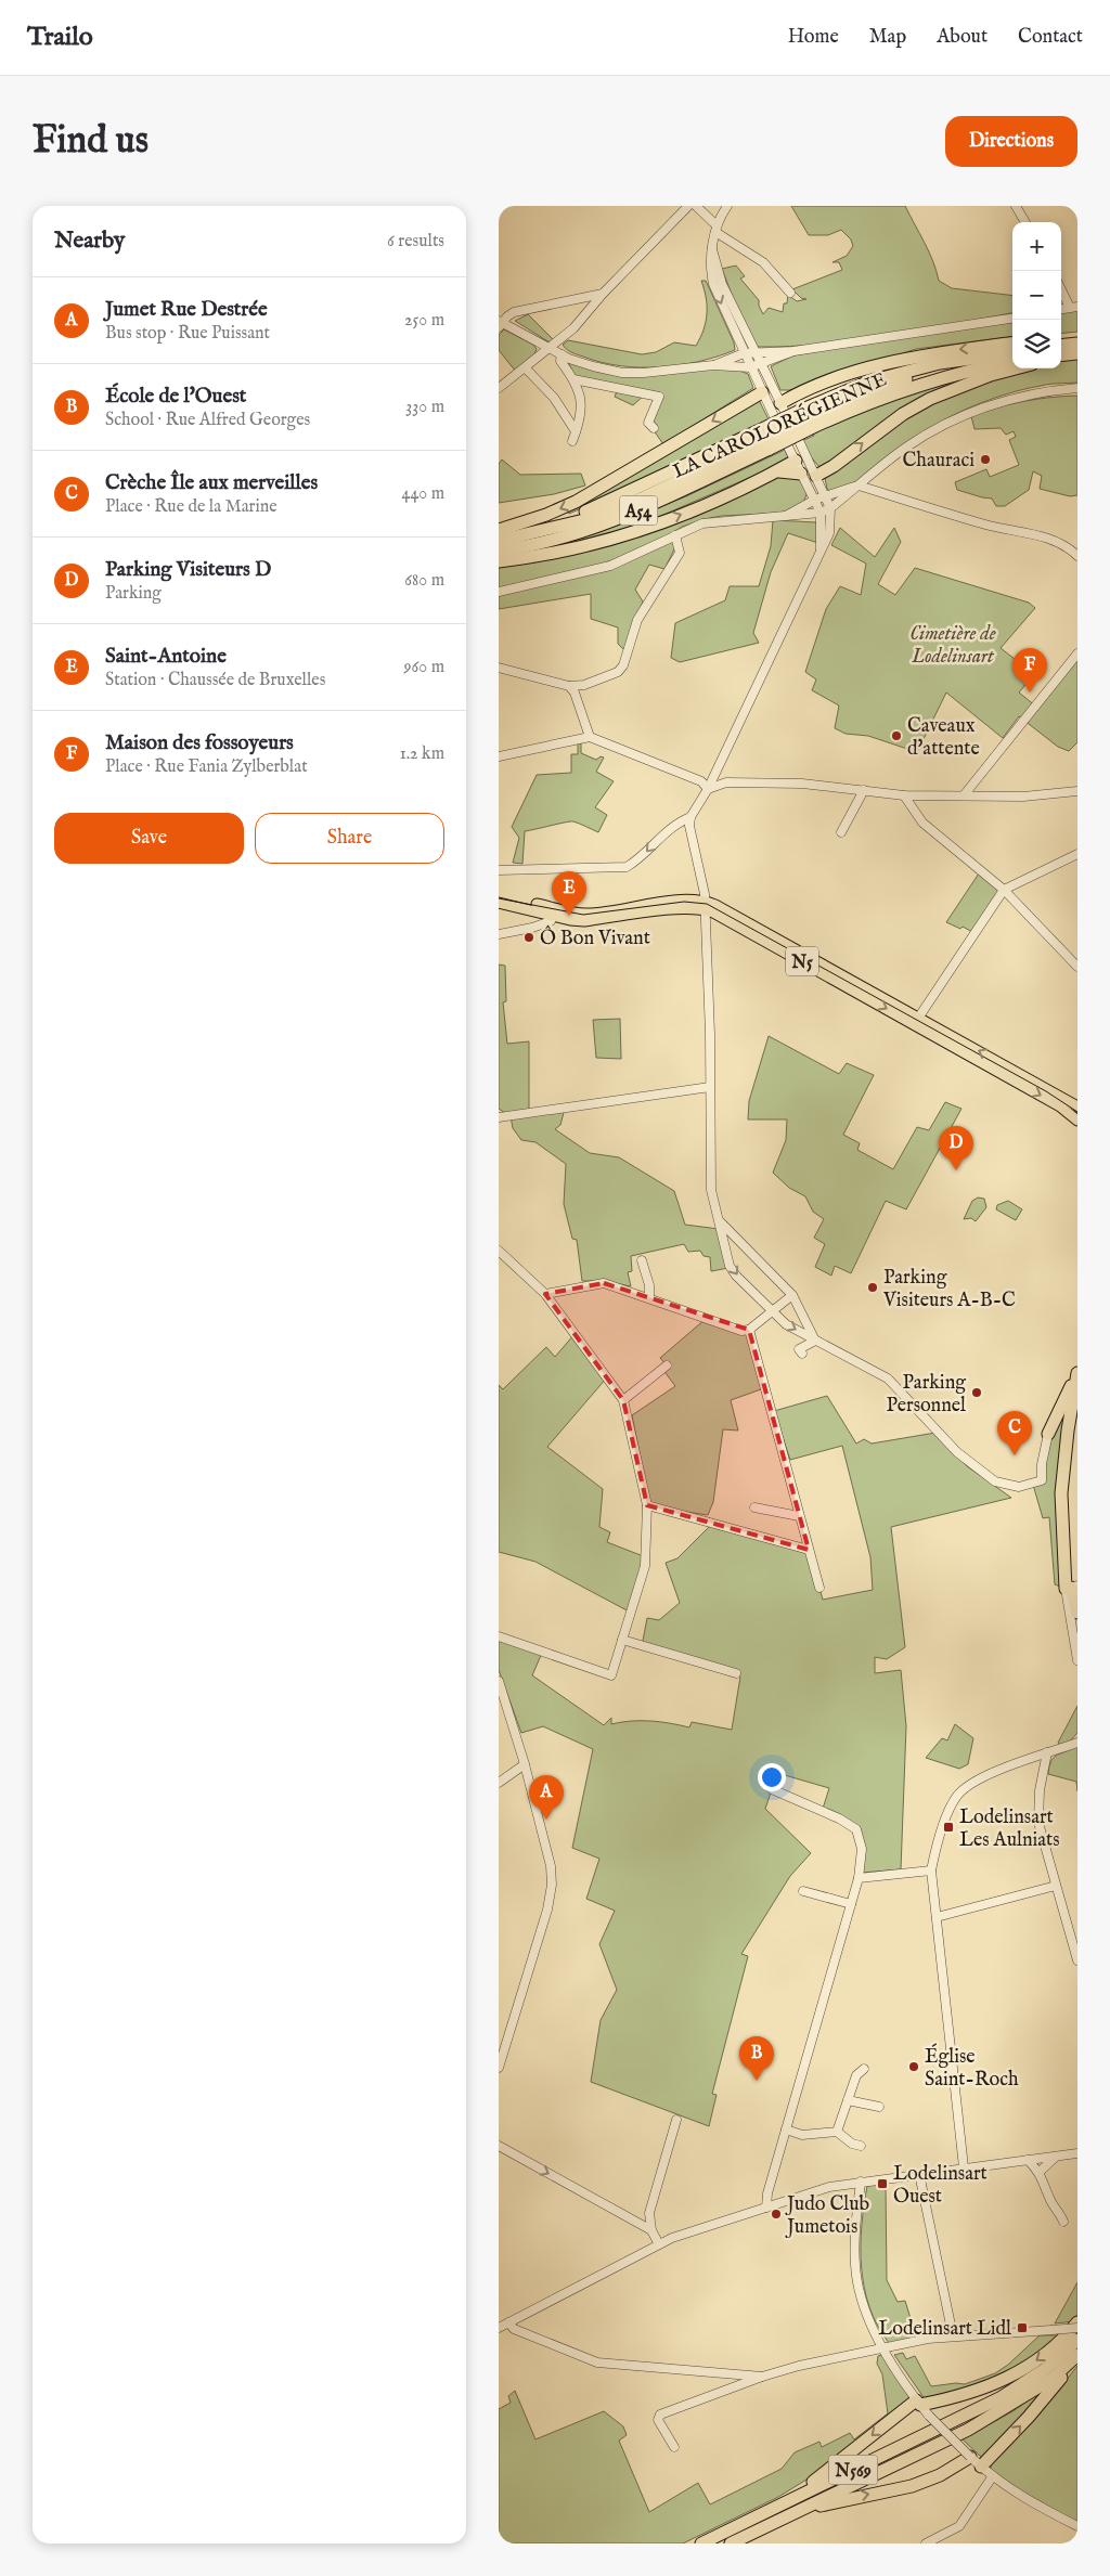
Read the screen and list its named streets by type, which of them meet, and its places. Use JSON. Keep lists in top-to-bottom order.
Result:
{
  "streets": {
    "highway": ["LA CAROLORÉGIENNE", "A54", "N569"],
    "main road": ["N5"]
  },
  "parks": ["Cimetière de Lodelinsart"],
  "places": {
    "other": [
      "Chauraci",
      "Caveaux d'attente",
      "Ô Bon Vivant",
      "Parking Visiteurs A-B-C",
      "Parking Personnel",
      "Église Saint-Roch",
      "Judo Club Jumetois"
    ],
    "transit": ["Lodelinsart Les Aulniats", "Lodelinsart Ouest", "Lodelinsart Lidl"]
  },
  "page": {
    "header": "Trailo",
    "nav": [
      "Home",
      "Map",
      "About",
      "Contact"
    ],
    "buttons": [
      "Directions",
      ["Save", "Share"]
    ],
    "title": "Find us",
    "heading": ["Nearby", "6 results"],
    "map_buttons": ["+", "−"],
    "list": [
      {
        "mark": "A",
        "name": "Jumet Rue Destrée",
        "note": "Bus stop · Rue Puissant",
        "value": "250 m"
      },
      {
        "mark": "B",
        "name": "École de l'Ouest",
        "note": "School · Rue Alfred Georges",
        "value": "330 m"
      },
      {
        "mark": "C",
        "name": "Crèche Île aux merveilles",
        "note": "Place · Rue de la Marine",
        "value": "440 m"
      },
      {
        "mark": "D",
        "name": "Parking Visiteurs D",
        "note": "Parking",
        "value": "680 m"
      },
      {
        "mark": "E",
        "name": "Saint-Antoine",
        "note": "Station · Chaussée de Bruxelles",
        "value": "960 m"
      },
      {
        "mark": "F",
        "name": "Maison des fossoyeurs",
        "note": "Place · Rue Fania Zylberblat",
        "value": "1.2 km"
      }
    ],
    "pins": [
      "F",
      "E",
      "D",
      "C",
      "A",
      "B"
    ]
  }
}
